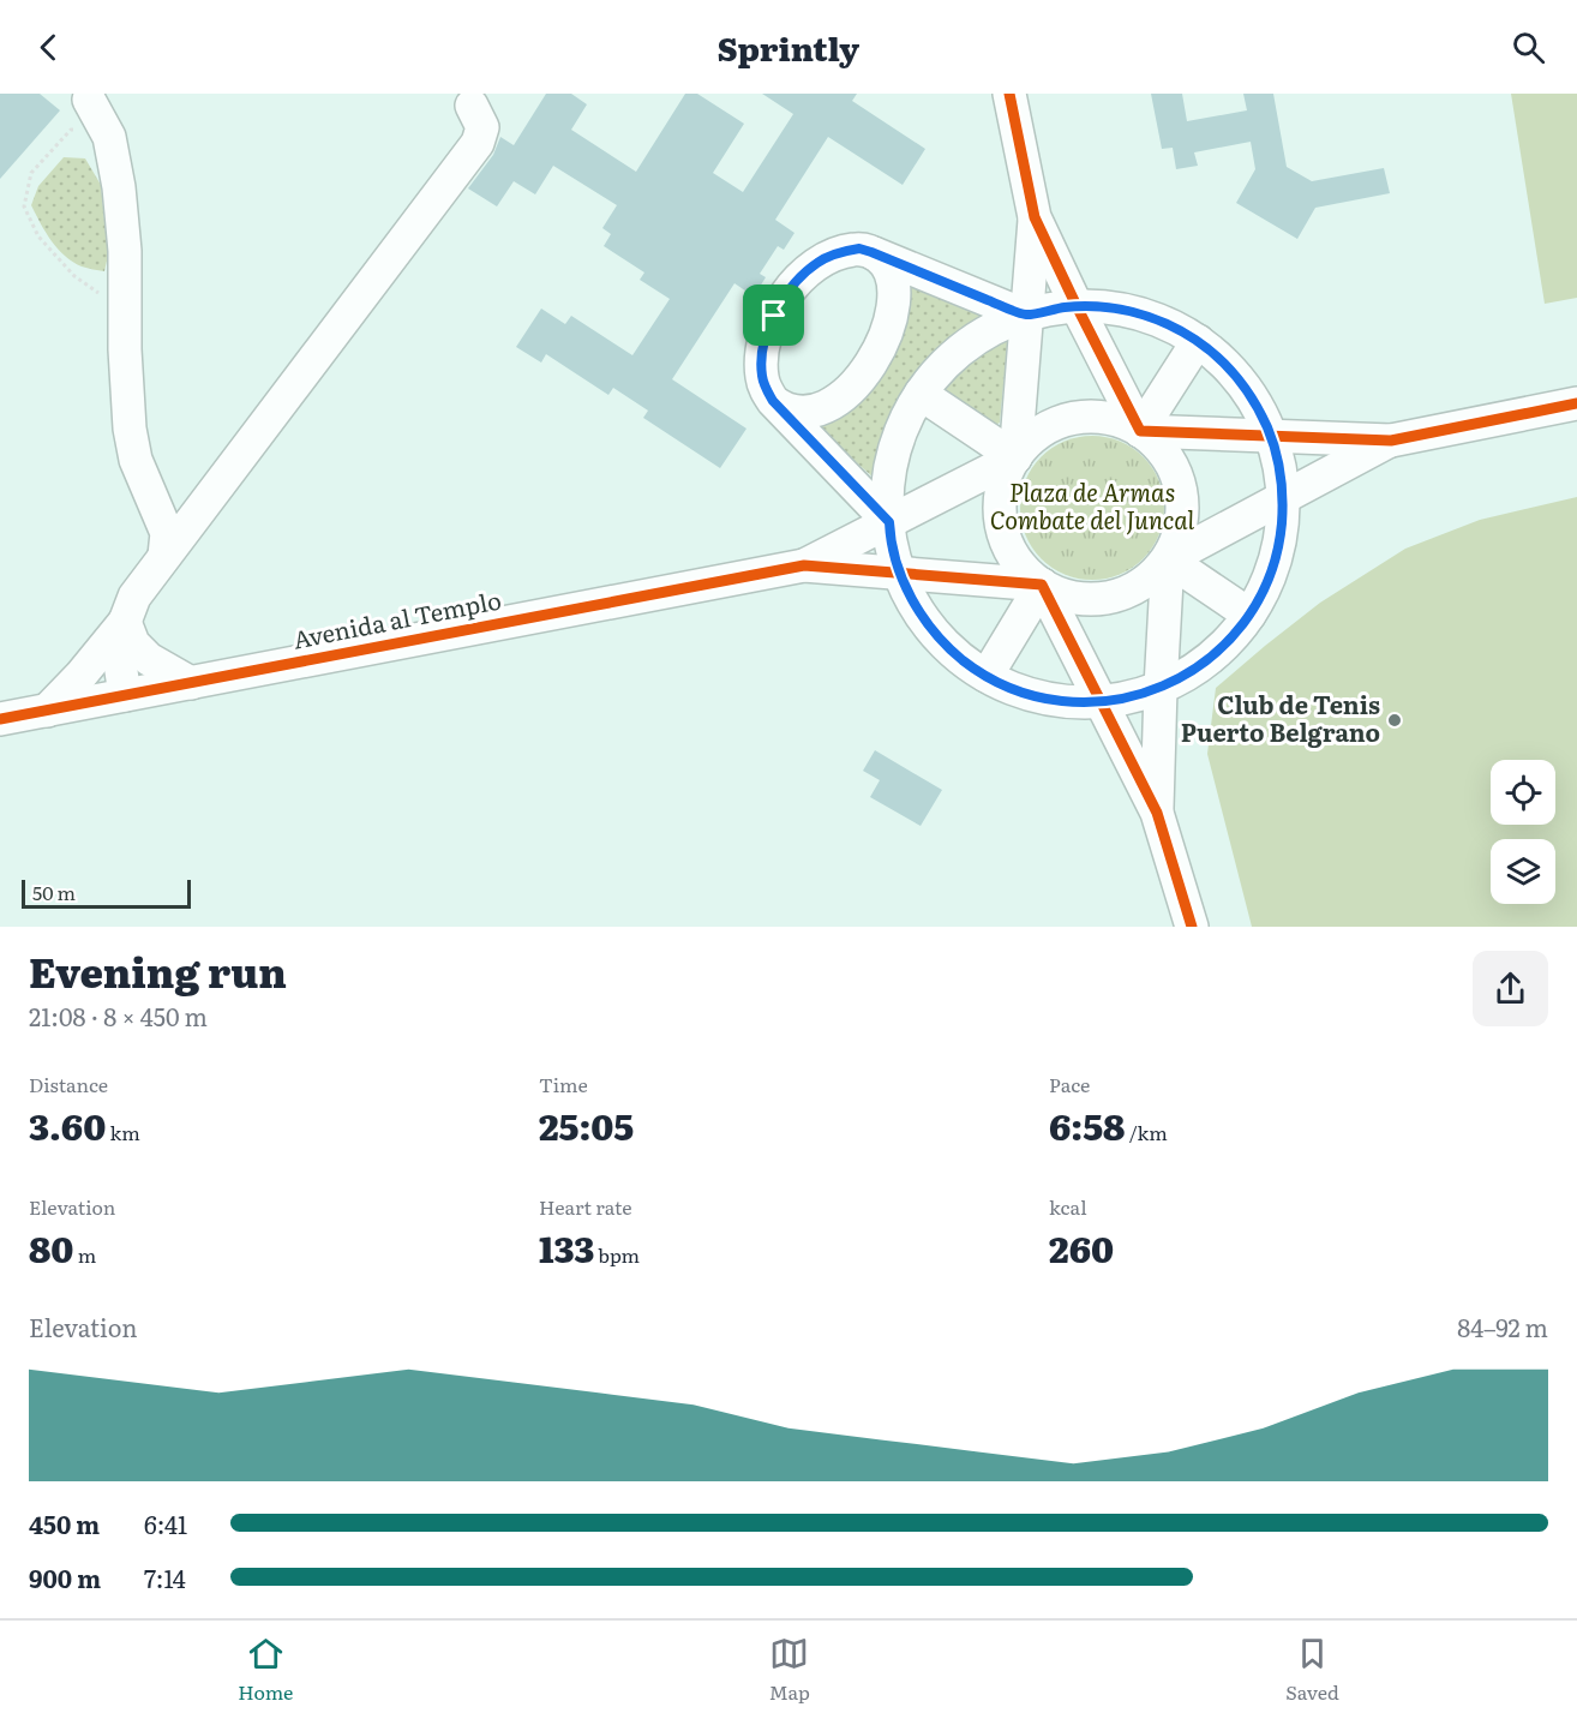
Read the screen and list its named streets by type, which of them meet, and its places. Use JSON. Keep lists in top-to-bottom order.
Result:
{
  "streets": {
    "street": ["Avenida al Templo"]
  },
  "parks": ["Plaza de Armas Combate del Juncal"],
  "places": ["Club de Tenis Puerto Belgrano"],
  "scale_bar": "50 m",
  "page": {
    "header": "Sprintly",
    "scale": "50 m",
    "heading": ["Evening run", "21:08 · 8 × 450 m"],
    "stats": [
      ["Distance", "3.60 km"],
      ["Time", "25:05"],
      ["Pace", "6:58 /km"],
      ["Elevation", "80 m"],
      ["Heart rate", "133 bpm"],
      ["kcal", "260"]
    ],
    "chart": ["Elevation", "84–92 m"],
    "list": [
      {
        "name": "450 m",
        "note": "6:41"
      },
      {
        "name": "900 m",
        "note": "7:14"
      }
    ],
    "tabs": ["Home", "Map", "Saved"]
  }
}
